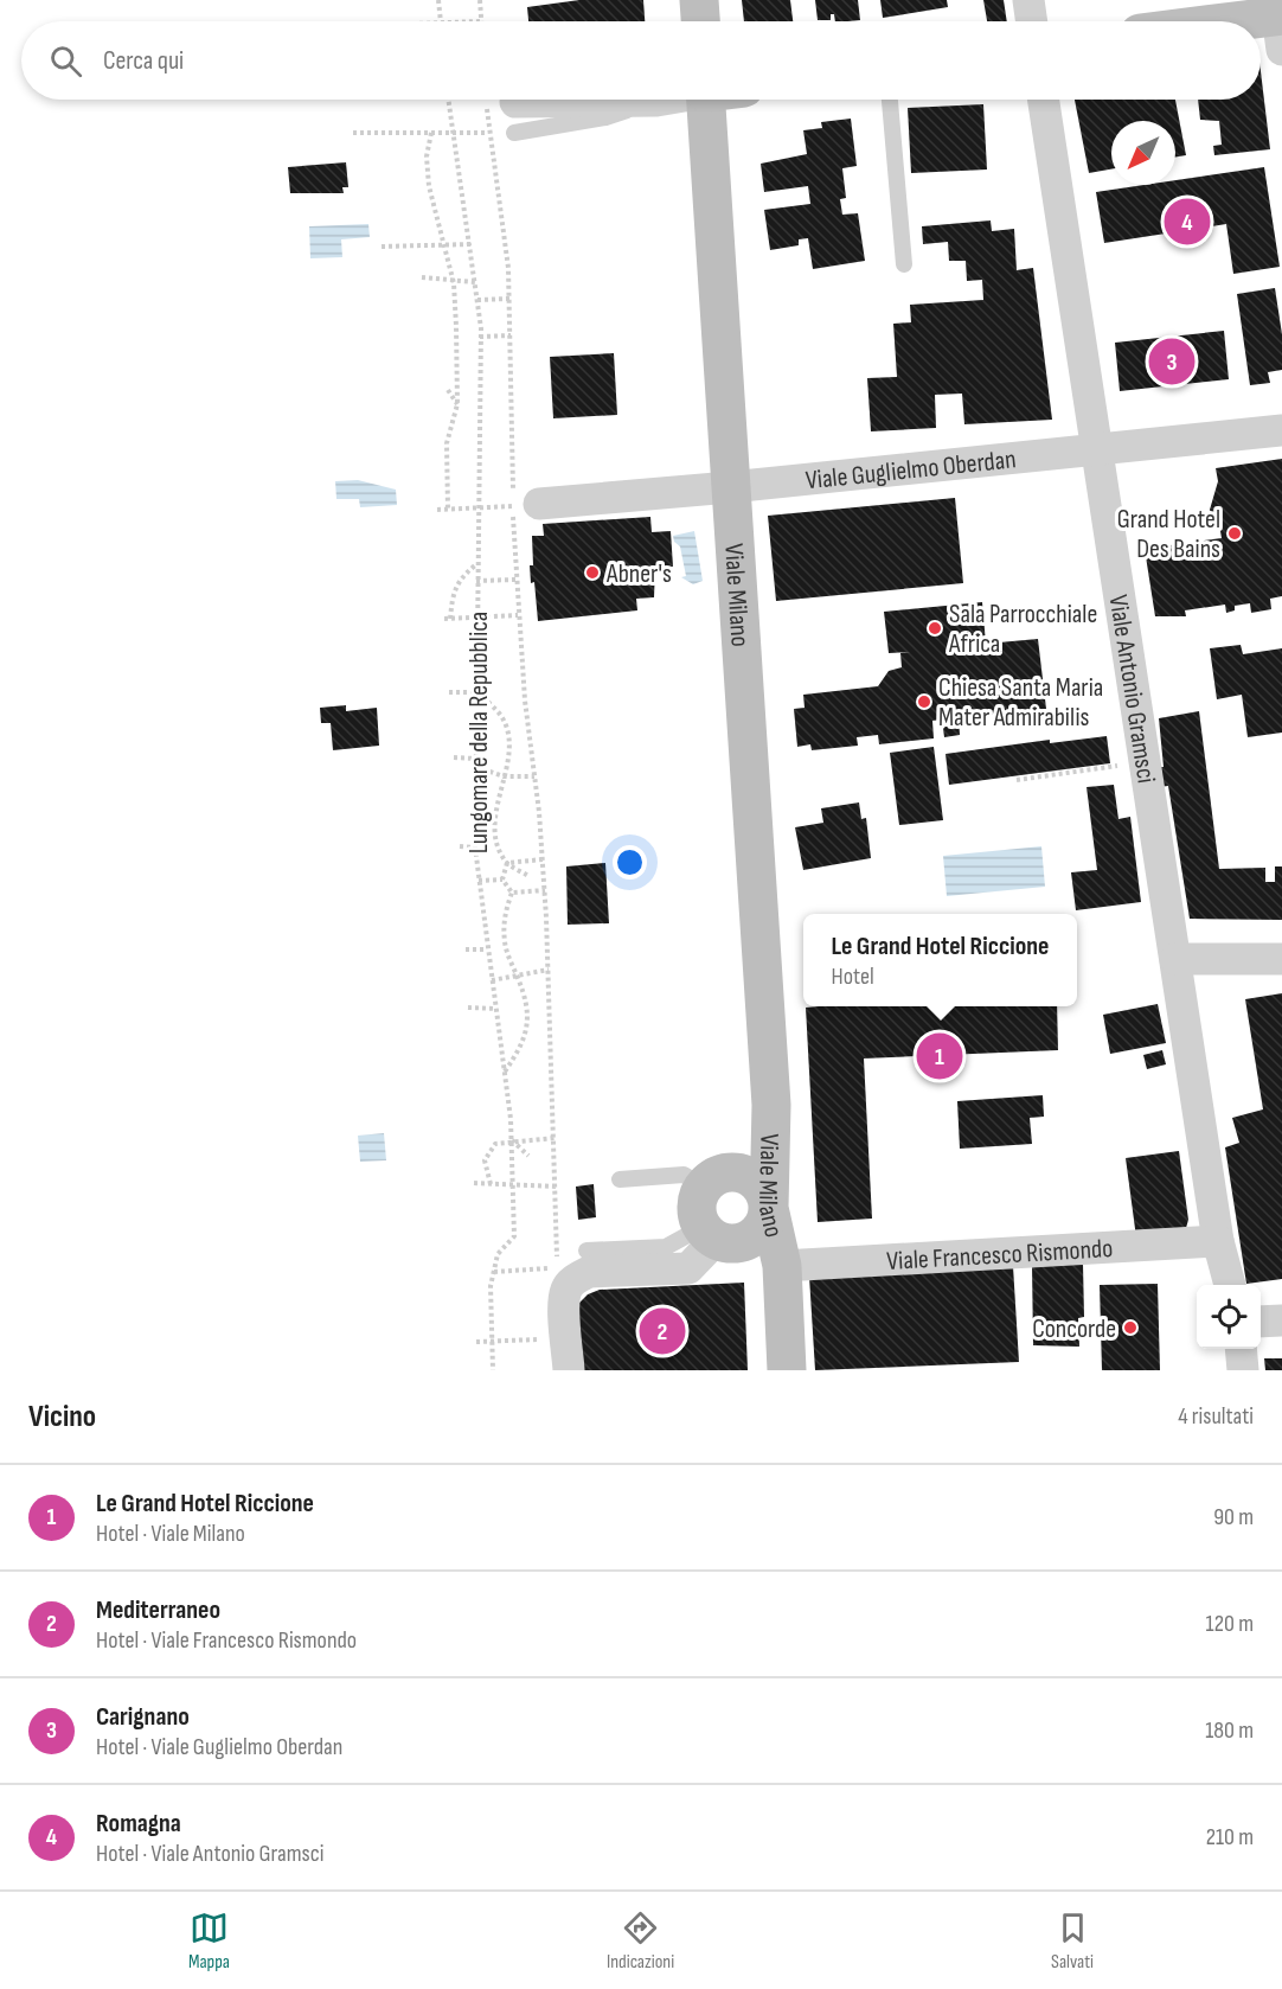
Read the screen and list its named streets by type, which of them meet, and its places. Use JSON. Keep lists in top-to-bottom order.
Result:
{
  "streets": {
    "street": [
      "Viale Guglielmo Oberdan",
      "Viale Milano",
      "Viale Antonio Gramsci",
      "Viale Francesco Rismondo"
    ],
    "path": ["Lungomare della Repubblica"]
  },
  "crossings": [
    ["Viale Guglielmo Oberdan", "Viale Milano"],
    ["Viale Guglielmo Oberdan", "Viale Antonio Gramsci"],
    ["Viale Guglielmo Oberdan", "Lungomare della Repubblica"],
    ["Viale Milano", "Viale Francesco Rismondo"],
    ["Viale Antonio Gramsci", "Viale Francesco Rismondo"]
  ],
  "places": [
    "Grand Hotel Des Bains",
    "Abner's",
    "Sala Parrocchiale Africa",
    "Chiesa Santa Maria Mater Admirabilis",
    "Concorde"
  ],
  "north": "bottom left",
  "page": {
    "search": "Cerca qui",
    "pins": [
      "4",
      "3",
      "1",
      "2"
    ],
    "popup": ["Le Grand Hotel Riccione", "Hotel"],
    "heading": ["Vicino", "4 risultati"],
    "list": [
      {
        "mark": "1",
        "name": "Le Grand Hotel Riccione",
        "note": "Hotel · Viale Milano",
        "value": "90 m"
      },
      {
        "mark": "2",
        "name": "Mediterraneo",
        "note": "Hotel · Viale Francesco Rismondo",
        "value": "120 m"
      },
      {
        "mark": "3",
        "name": "Carignano",
        "note": "Hotel · Viale Guglielmo Oberdan",
        "value": "180 m"
      },
      {
        "mark": "4",
        "name": "Romagna",
        "note": "Hotel · Viale Antonio Gramsci",
        "value": "210 m"
      }
    ],
    "nav": ["Mappa", "Indicazioni", "Salvati"]
  }
}
